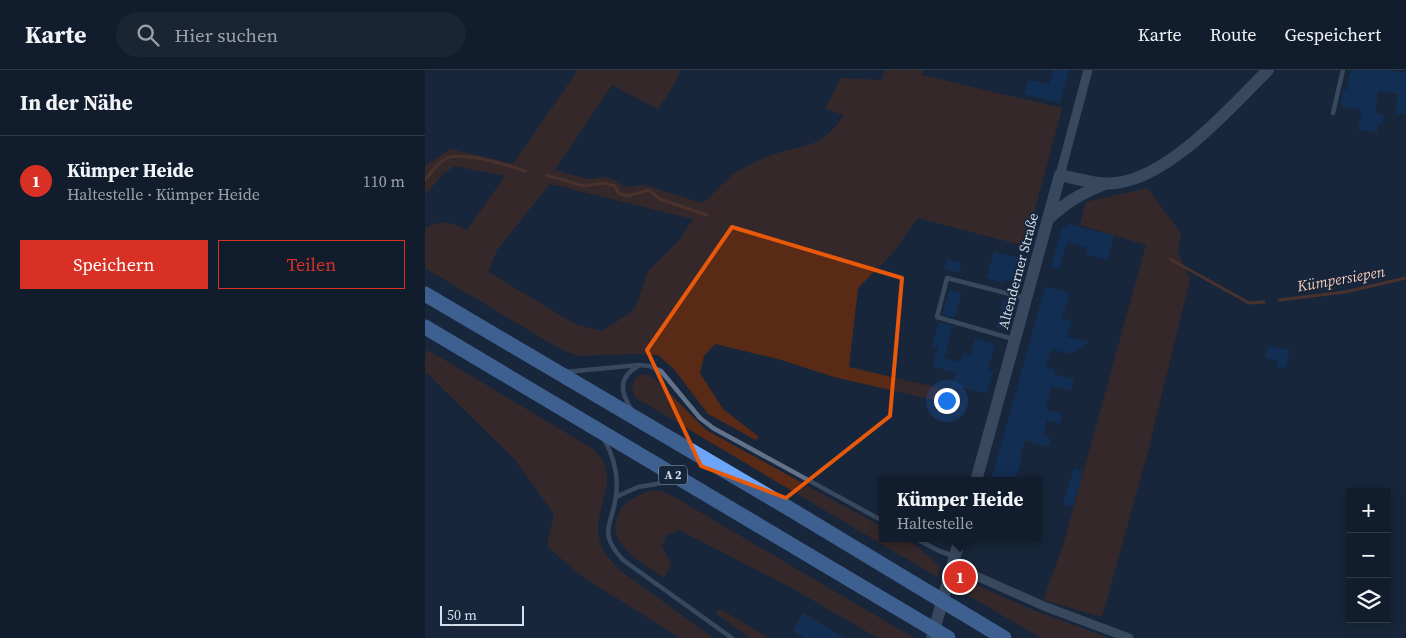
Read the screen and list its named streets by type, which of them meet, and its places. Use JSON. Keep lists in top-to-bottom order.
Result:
{
  "streets": {
    "highway": ["A 2"],
    "main road": ["Altenderner Straße"]
  },
  "water": ["Kümpersiepen"],
  "scale_bar": "50 m",
  "page": {
    "header": "Karte",
    "search": "Hier suchen",
    "nav": ["Karte", "Route", "Gespeichert"],
    "heading": "In der Nähe",
    "list": [
      {
        "mark": "1",
        "name": "Kümper Heide",
        "note": "Haltestelle · Kümper Heide",
        "value": "110 m"
      }
    ],
    "buttons": ["Speichern", "Teilen"],
    "popup": ["Kümper Heide", "Haltestelle"],
    "map_buttons": ["+", "−"],
    "pins": "1",
    "scale": "50 m"
  }
}
